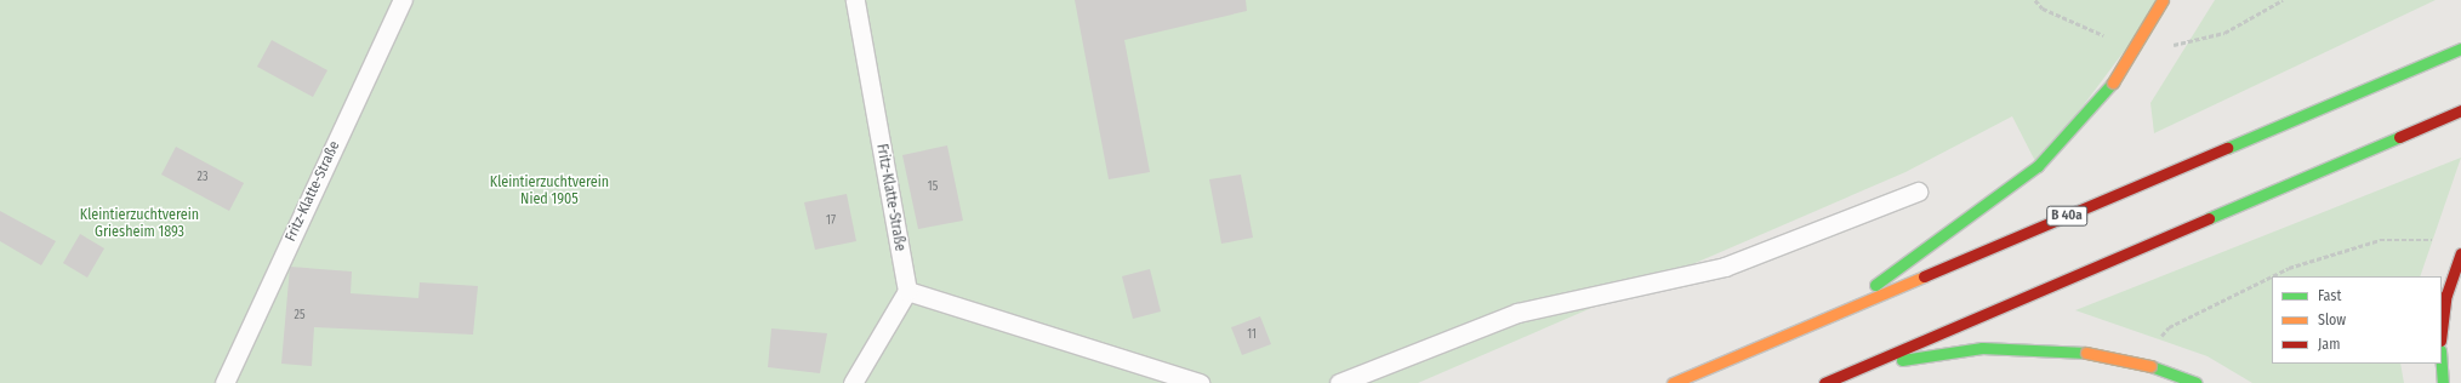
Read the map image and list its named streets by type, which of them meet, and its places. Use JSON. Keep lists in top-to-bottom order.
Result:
{
  "streets": {
    "highway": ["B 40a"],
    "lane": ["Fritz-Klatte-Straße"]
  },
  "parks": ["Kleintierzuchtverein Nied 1905", "Kleintierzuchtverein Griesheim 1893"],
  "house_numbers": [
    "23",
    "15",
    "17",
    "25",
    "11"
  ],
  "legend": ["Fast", "Slow", "Jam"]
}
